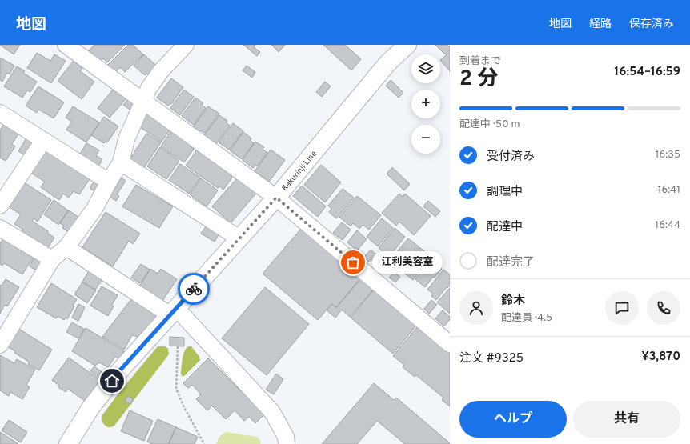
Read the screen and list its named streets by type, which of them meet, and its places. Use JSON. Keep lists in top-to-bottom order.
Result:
{
  "streets": {
    "main road": ["Kakurinji Line"]
  },
  "places": ["江利美容室"],
  "page": {
    "header": "地図",
    "nav": ["地図", "経路", "保存済み"],
    "heading": ["2 分", "到着まで", "16:54–16:59"],
    "panel": [
      "鈴木",
      "配達員 · 4.5",
      "注文 #9325",
      "¥3,870"
    ],
    "map_buttons": ["+", "−"],
    "bar": "配達中 · 50 m",
    "list": [
      ["受付済み", "16:35"],
      ["調理中", "16:41"],
      ["配達中", "16:44"],
      "配達完了"
    ],
    "bubble": "江利美容室",
    "buttons": ["ヘルプ", "共有"]
  }
}
